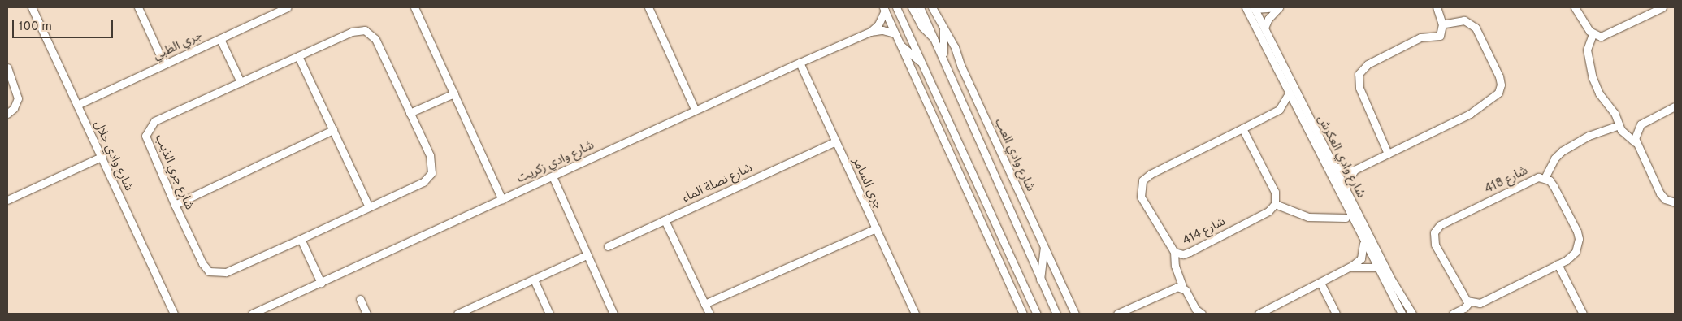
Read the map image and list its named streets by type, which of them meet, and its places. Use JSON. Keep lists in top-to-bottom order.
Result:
{
  "streets": {
    "street": [
      "جري الظبي",
      "شارع وادي العب",
      "شارع وادي جلال",
      "شارع وادي العكرش",
      "شارع وادي زكريت",
      "شارع جري الذيب",
      "شارع 418",
      "شارع نصلة الماء",
      "جري السامر",
      "شارع 414"
    ]
  },
  "crossings": [
    ["جري الظبي", "شارع وادي جلال"],
    ["شارع وادي العكرش", "شارع 414"],
    ["شارع وادي زكريت", "جري السامر"],
    ["شارع نصلة الماء", "جري السامر"]
  ],
  "scale_bar": "100 m"
}
